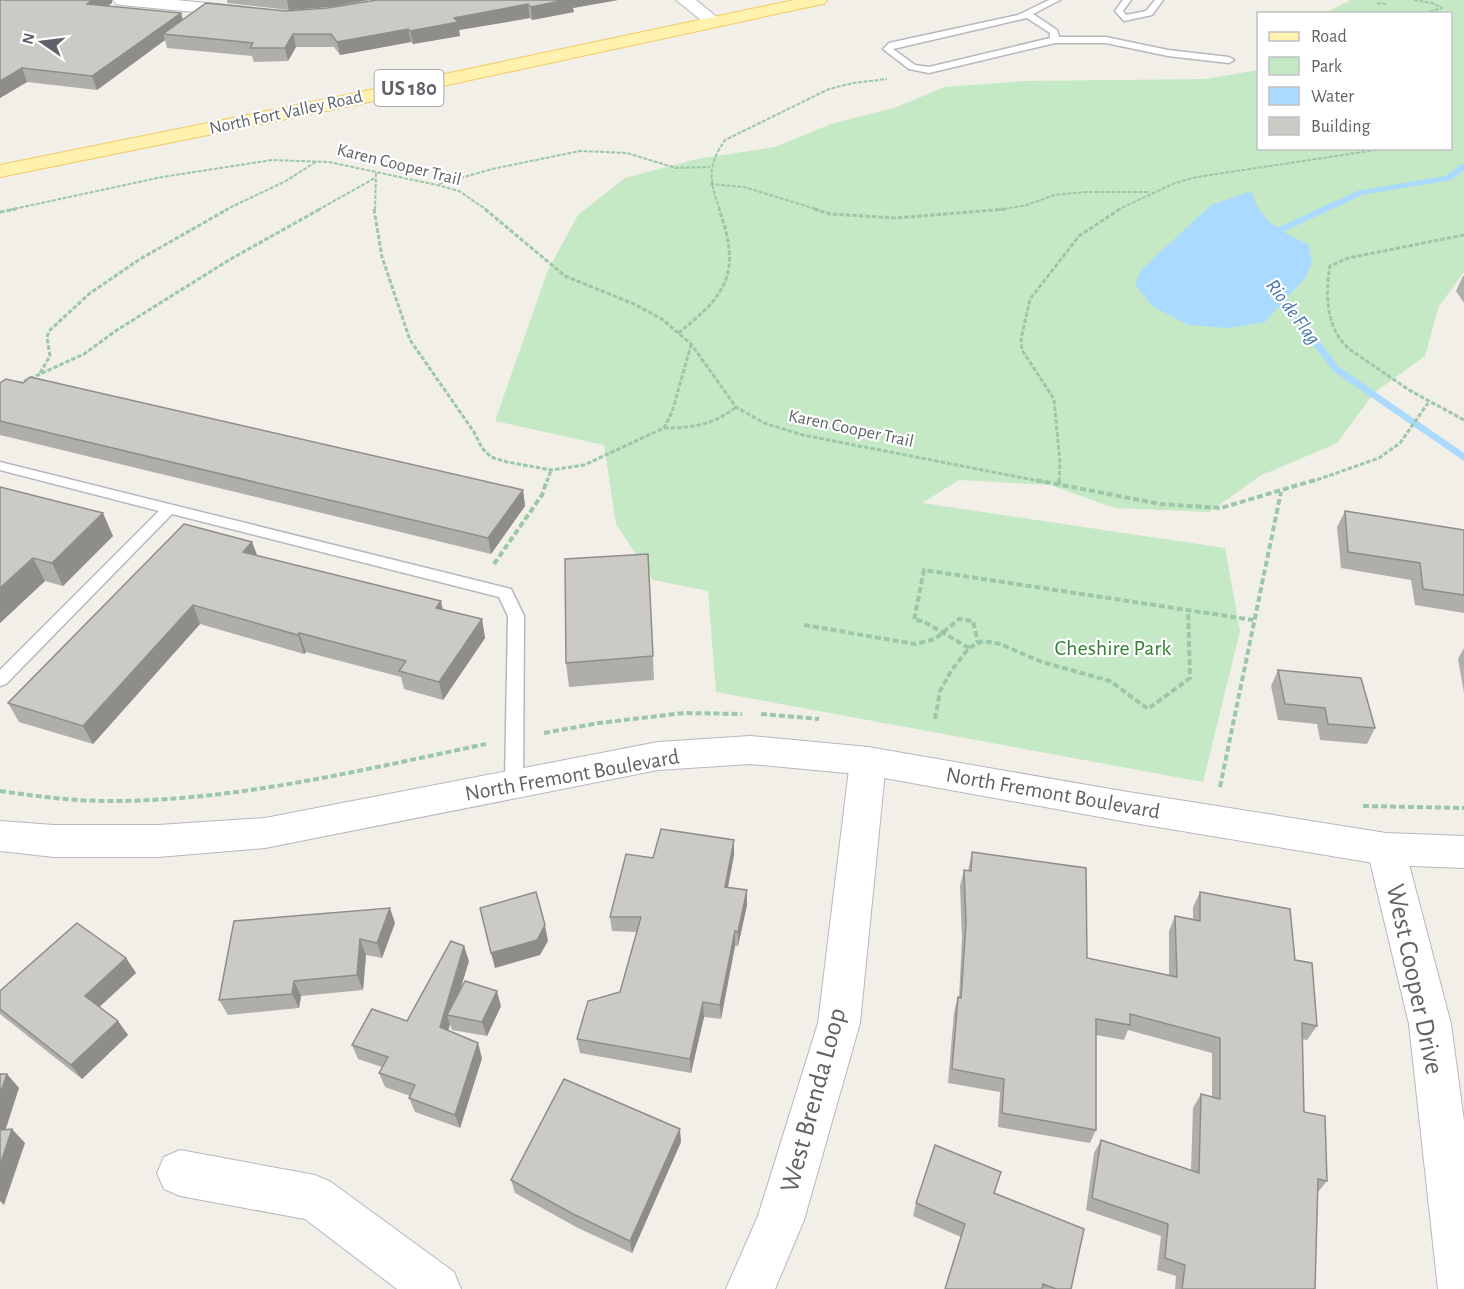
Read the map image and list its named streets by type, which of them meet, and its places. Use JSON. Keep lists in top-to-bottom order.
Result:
{
  "streets": {
    "main road": ["US 180", "North Fort Valley Road"],
    "street": ["North Fremont Boulevard", "West Cooper Drive", "West Brenda Loop"],
    "path": ["Karen Cooper Trail"]
  },
  "crossings": [
    ["North Fremont Boulevard", "West Cooper Drive"],
    ["North Fremont Boulevard", "West Brenda Loop"]
  ],
  "water": ["Rio de Flag"],
  "parks": ["Cheshire Park"],
  "legend": [
    "Road",
    "Park",
    "Water",
    "Building"
  ],
  "north": "left"
}
